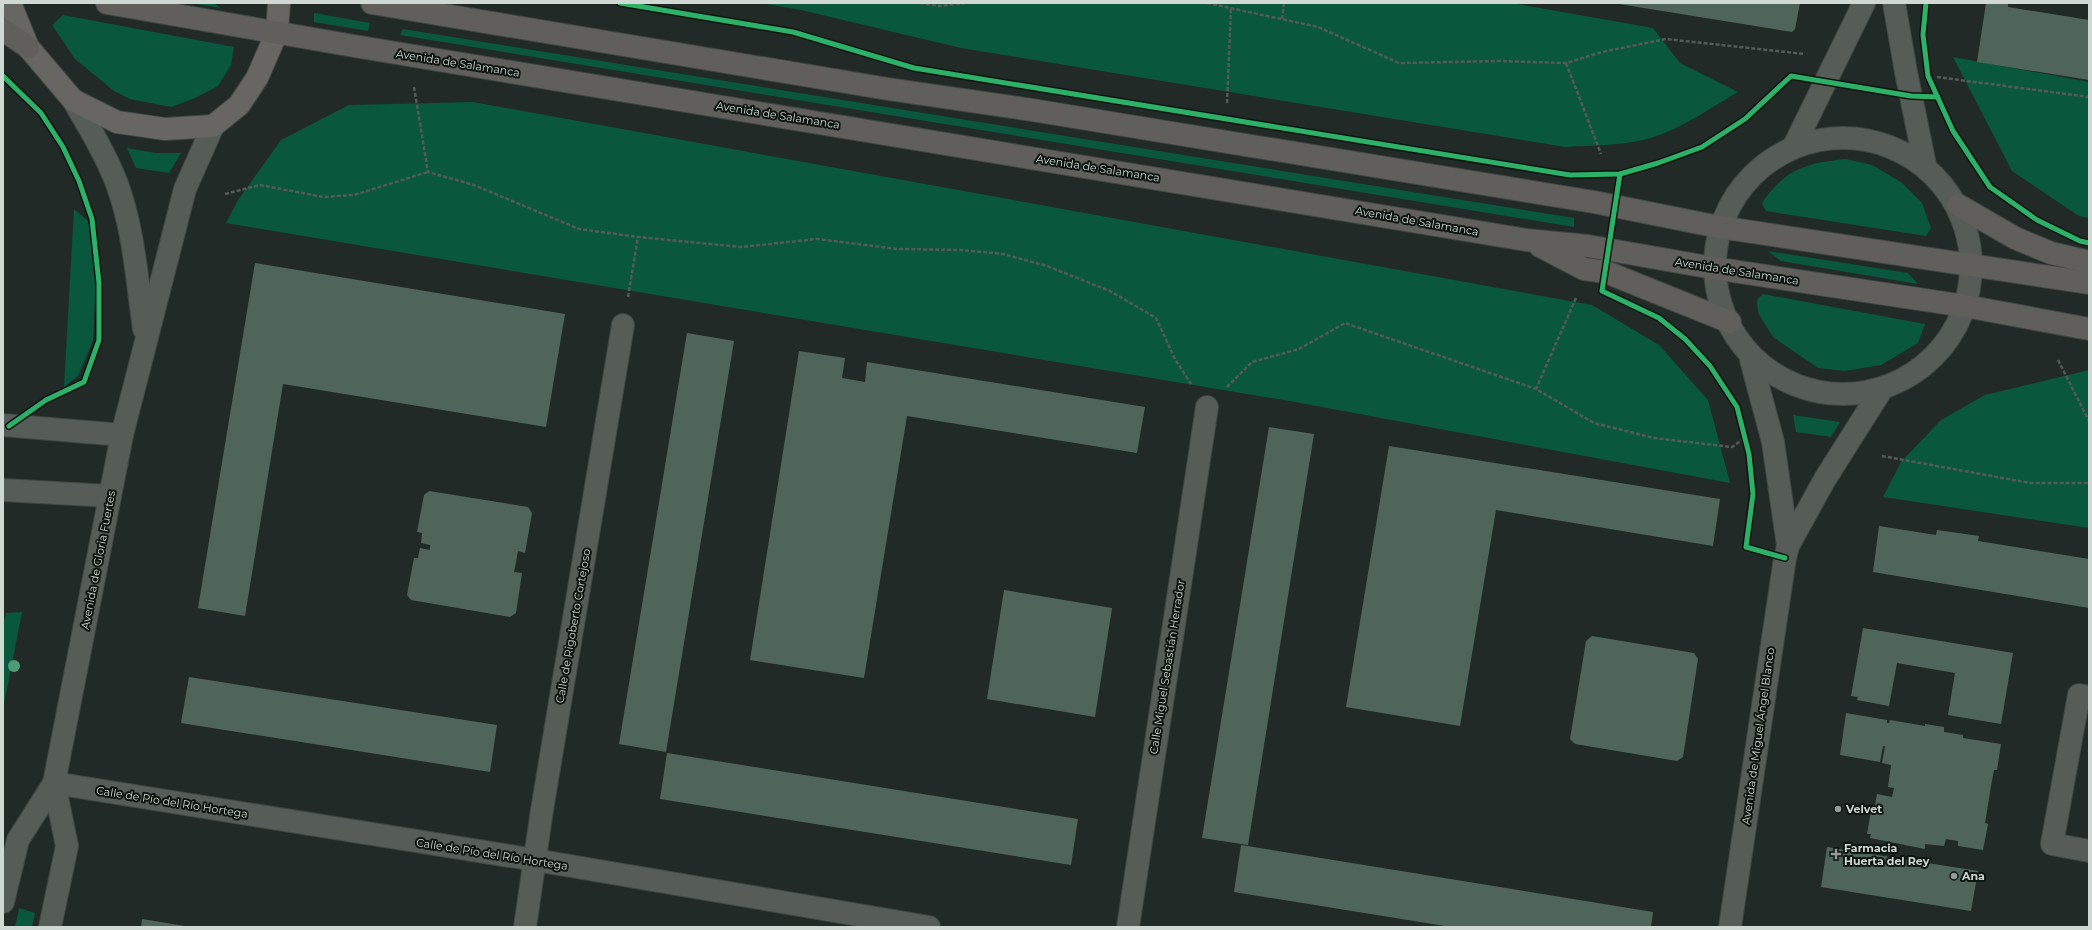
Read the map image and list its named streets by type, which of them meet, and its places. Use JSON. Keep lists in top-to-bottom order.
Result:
{
  "streets": {
    "highway": ["Avenida de Salamanca"],
    "street": [
      "Avenida de Gloria Fuertes",
      "Calle de Rigoberto Cortejoso",
      "Calle Miguel Sebastián Herrador",
      "Avenida de Miguel Ángel Blanco",
      "Calle de Pío del Río Hortega"
    ]
  },
  "crossings": [
    ["Avenida de Gloria Fuertes", "Calle de Pío del Río Hortega"],
    ["Calle de Rigoberto Cortejoso", "Calle de Pío del Río Hortega"]
  ],
  "places": {
    "other": ["Velvet", "Ana"],
    "health": ["Farmacia Huerta del Rey"]
  }
}
